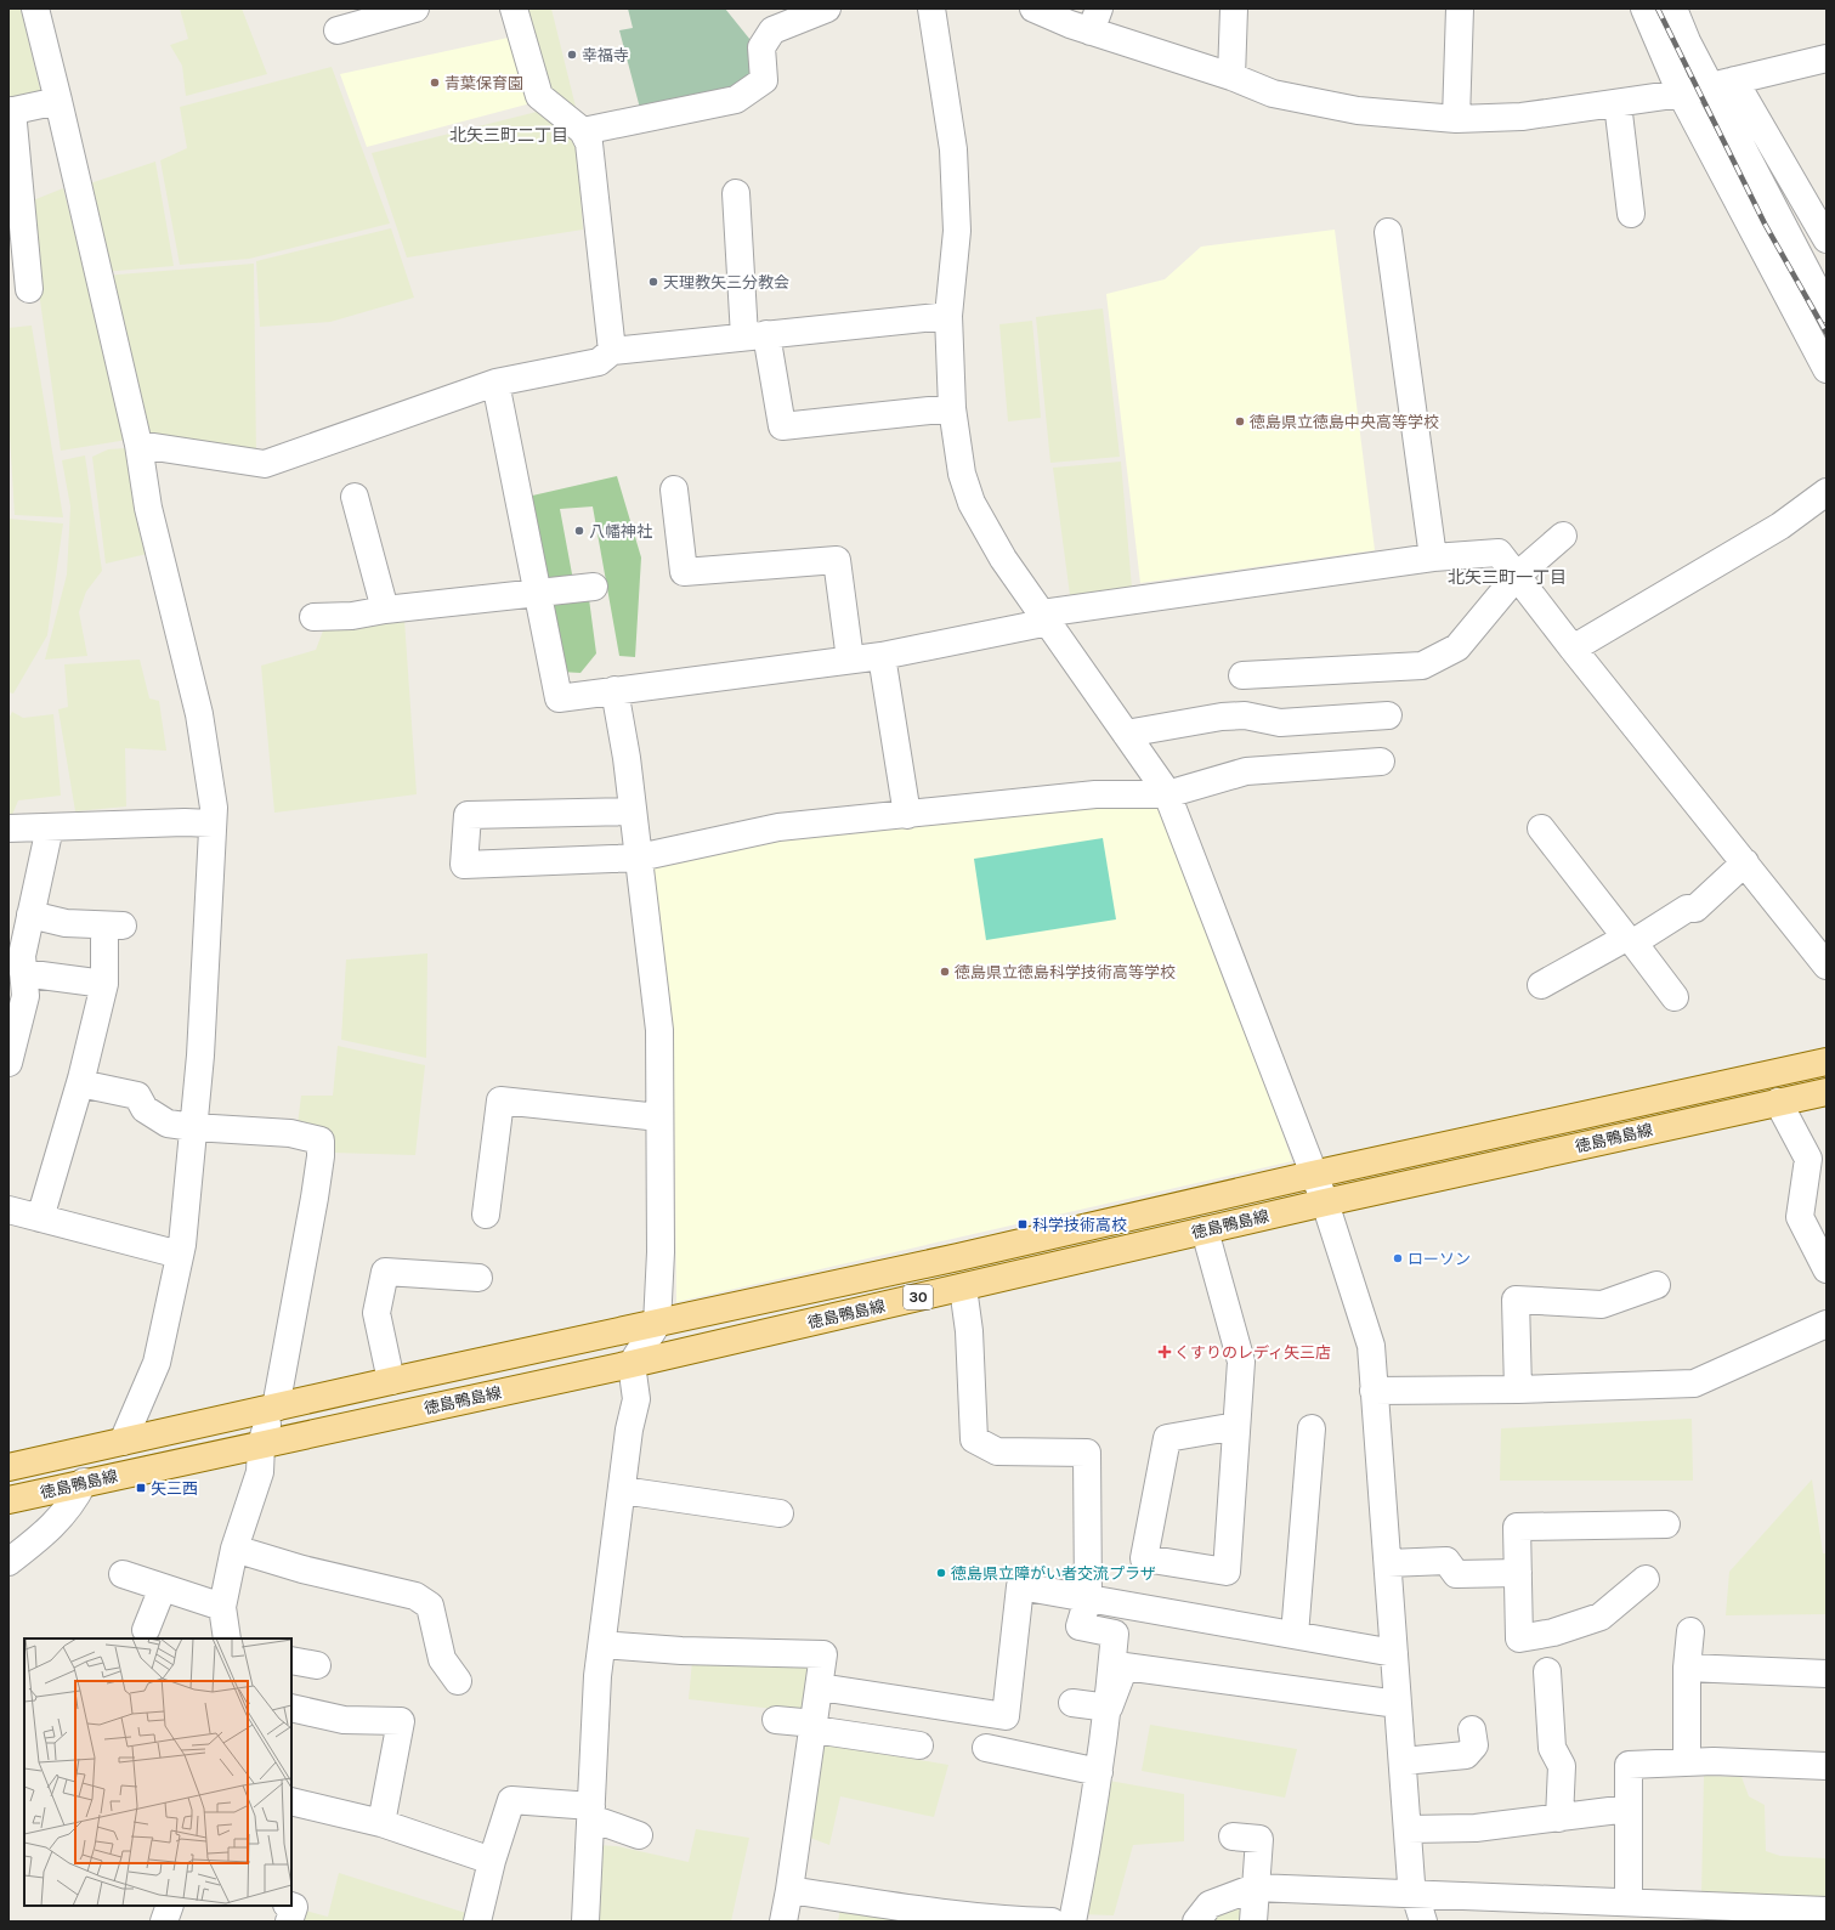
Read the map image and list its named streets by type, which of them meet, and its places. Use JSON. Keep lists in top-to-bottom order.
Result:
{
  "streets": {
    "main road": ["徳島鴨島線", "30"]
  },
  "districts": ["北矢三町二丁目", "北矢三町一丁目"],
  "places": {
    "other": [
      "幸福寺",
      "青葉保育園",
      "天理教矢三分教会",
      "徳島県立徳島中央高等学校",
      "八幡神社",
      "徳島県立徳島科学技術高等学校",
      "ローソン",
      "徳島県立障がい者交流プラザ"
    ],
    "transit": ["科学技術高校", "矢三西"],
    "health": ["くすりのレディ矢三店"]
  }
}
